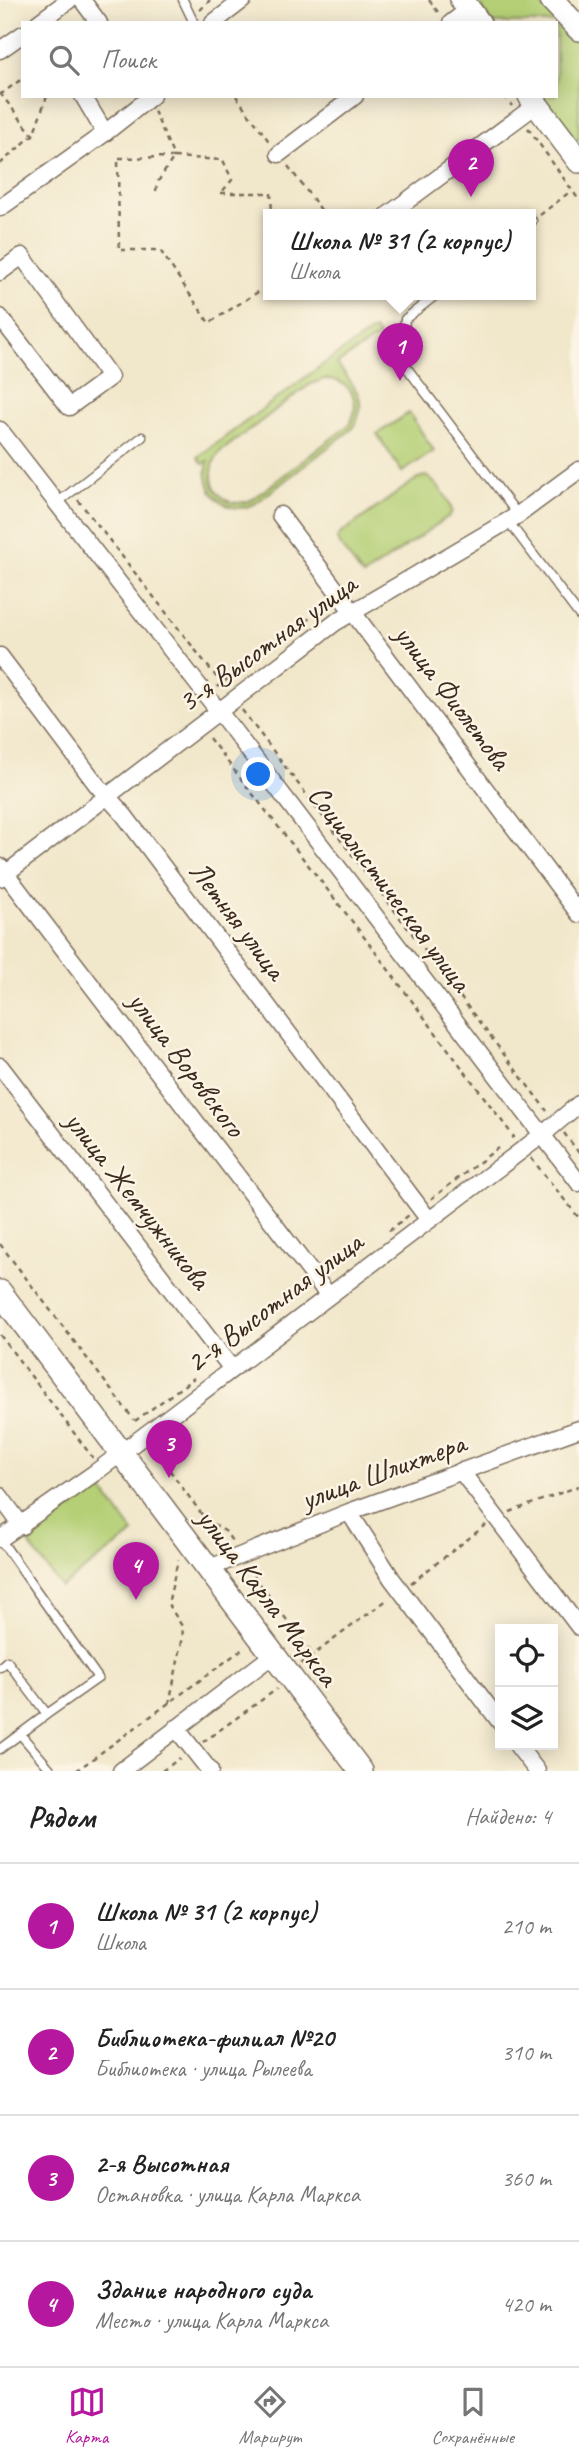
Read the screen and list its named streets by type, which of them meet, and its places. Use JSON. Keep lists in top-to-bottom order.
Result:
{
  "streets": {
    "main road": ["улица Карла Маркса"],
    "street": [
      "3-я Высотная улица",
      "улица Фиолетова",
      "Социалистическая улица",
      "Летняя улица",
      "улица Воровского",
      "улица Жемчужникова",
      "2-я Высотная улица",
      "улица Шлихтера"
    ]
  },
  "crossings": [
    ["3-я Высотная улица", "улица Фиолетова"],
    ["3-я Высотная улица", "Социалистическая улица"],
    ["3-я Высотная улица", "Летняя улица"],
    ["3-я Высотная улица", "улица Воровского"],
    ["Социалистическая улица", "2-я Высотная улица"],
    ["Летняя улица", "2-я Высотная улица"],
    ["улица Воровского", "2-я Высотная улица"],
    ["улица Жемчужникова", "2-я Высотная улица"],
    ["2-я Высотная улица", "улица Карла Маркса"],
    ["улица Шлихтера", "улица Карла Маркса"]
  ],
  "page": {
    "search": "Поиск",
    "pins": [
      "2",
      "1",
      "3",
      "4"
    ],
    "popup": ["Школа № 31 (2 корпус)", "Школа"],
    "heading": ["Рядом", "Найдено: 4"],
    "list": [
      {
        "mark": "1",
        "name": "Школа № 31 (2 корпус)",
        "note": "Школа",
        "value": "210 m"
      },
      {
        "mark": "2",
        "name": "Библиотека-филиал №20",
        "note": "Библиотека · улица Рылеева",
        "value": "310 m"
      },
      {
        "mark": "3",
        "name": "2-я Высотная",
        "note": "Остановка · улица Карла Маркса",
        "value": "360 m"
      },
      {
        "mark": "4",
        "name": "Здание народного суда",
        "note": "Место · улица Карла Маркса",
        "value": "420 m"
      }
    ],
    "nav": ["Карта", "Маршрут", "Сохранённые"]
  }
}
